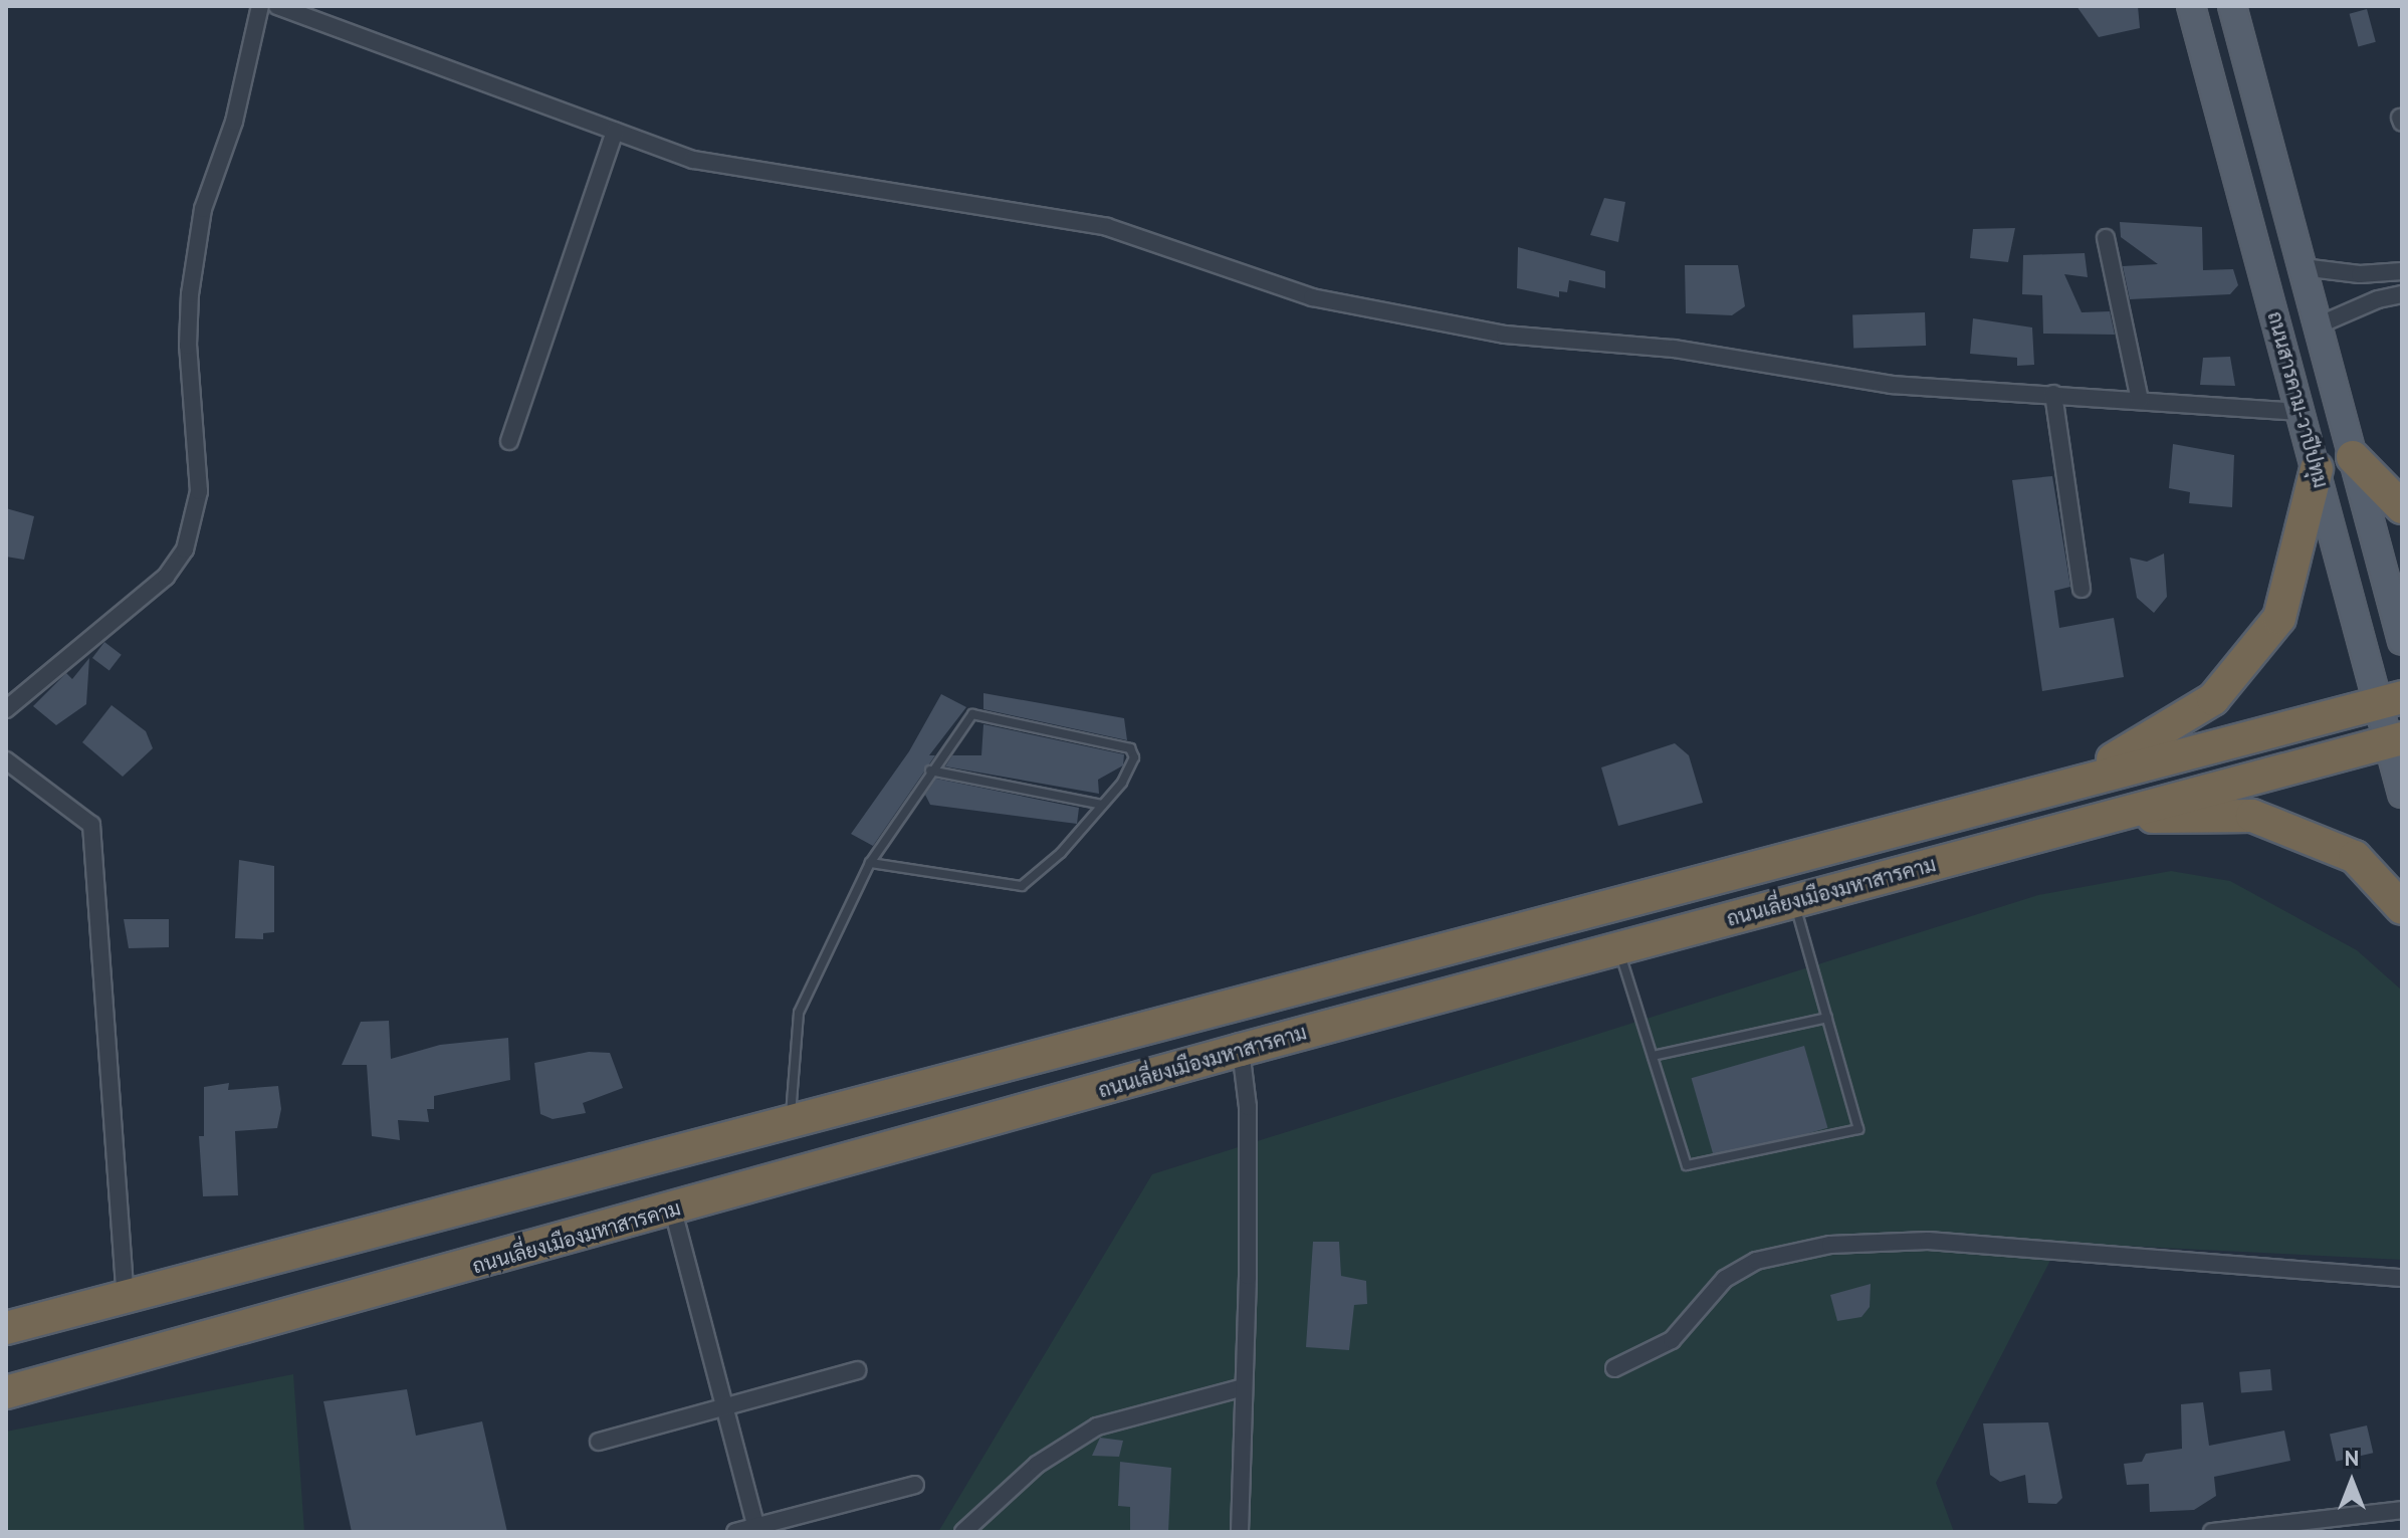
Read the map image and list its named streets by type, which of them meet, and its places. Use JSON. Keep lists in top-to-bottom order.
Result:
{
  "streets": {
    "highway": ["ถนนเลี่ยงเมืองมหาสารคาม"],
    "main road": ["ถนนสารคาม-วาปีปทุม"]
  },
  "crossings": [
    ["ถนนสารคาม-วาปีปทุม", "ถนนเลี่ยงเมืองมหาสารคาม"]
  ],
  "north": "top"
}
